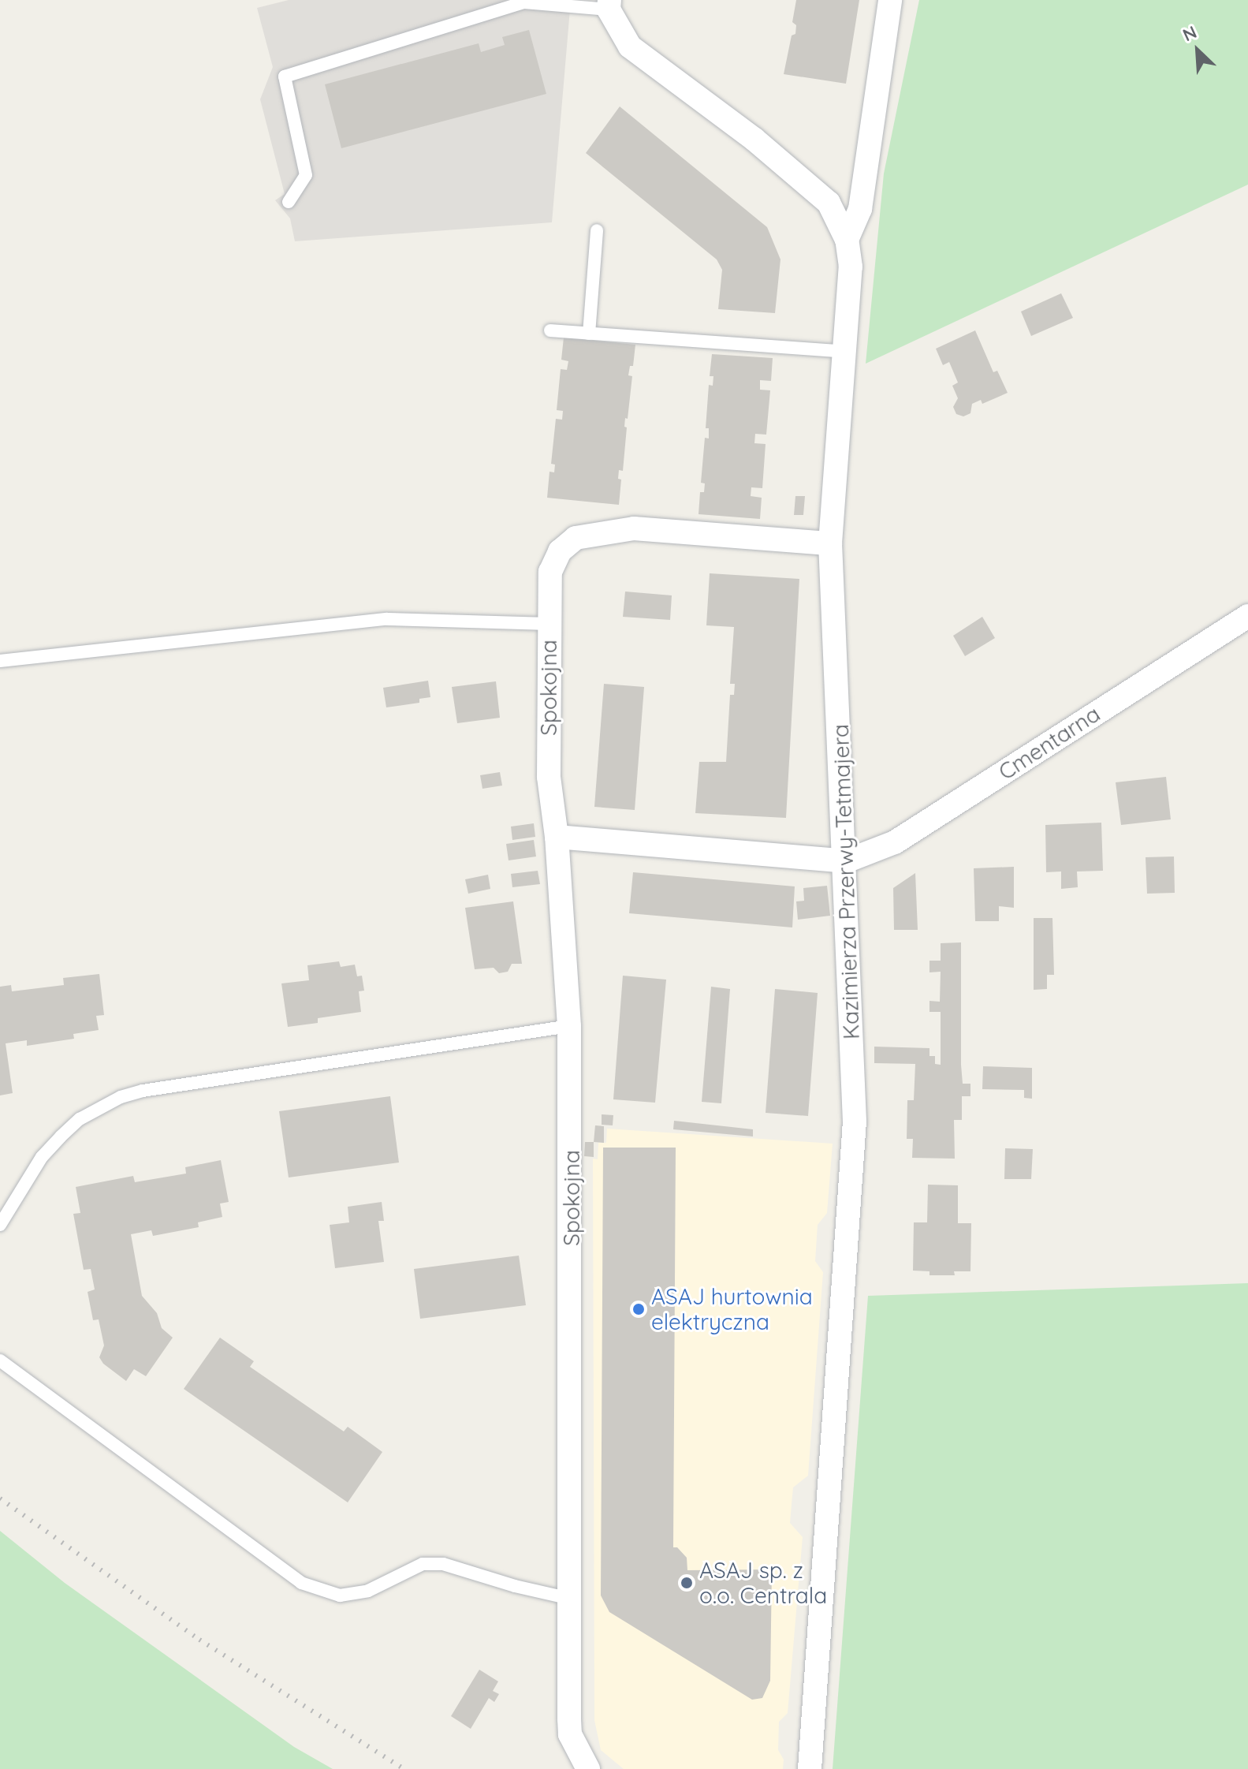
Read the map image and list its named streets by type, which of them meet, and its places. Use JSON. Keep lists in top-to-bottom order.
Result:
{
  "streets": {
    "street": ["Spokojna", "Cmentarna", "Kazimierza Przerwy-Tetmajera"]
  },
  "crossings": [
    ["Spokojna", "Kazimierza Przerwy-Tetmajera"],
    ["Cmentarna", "Kazimierza Przerwy-Tetmajera"]
  ],
  "places": ["ASAJ hurtownia elektryczna", "ASAJ sp. z o.o. Centrala"],
  "north": "top left"
}
